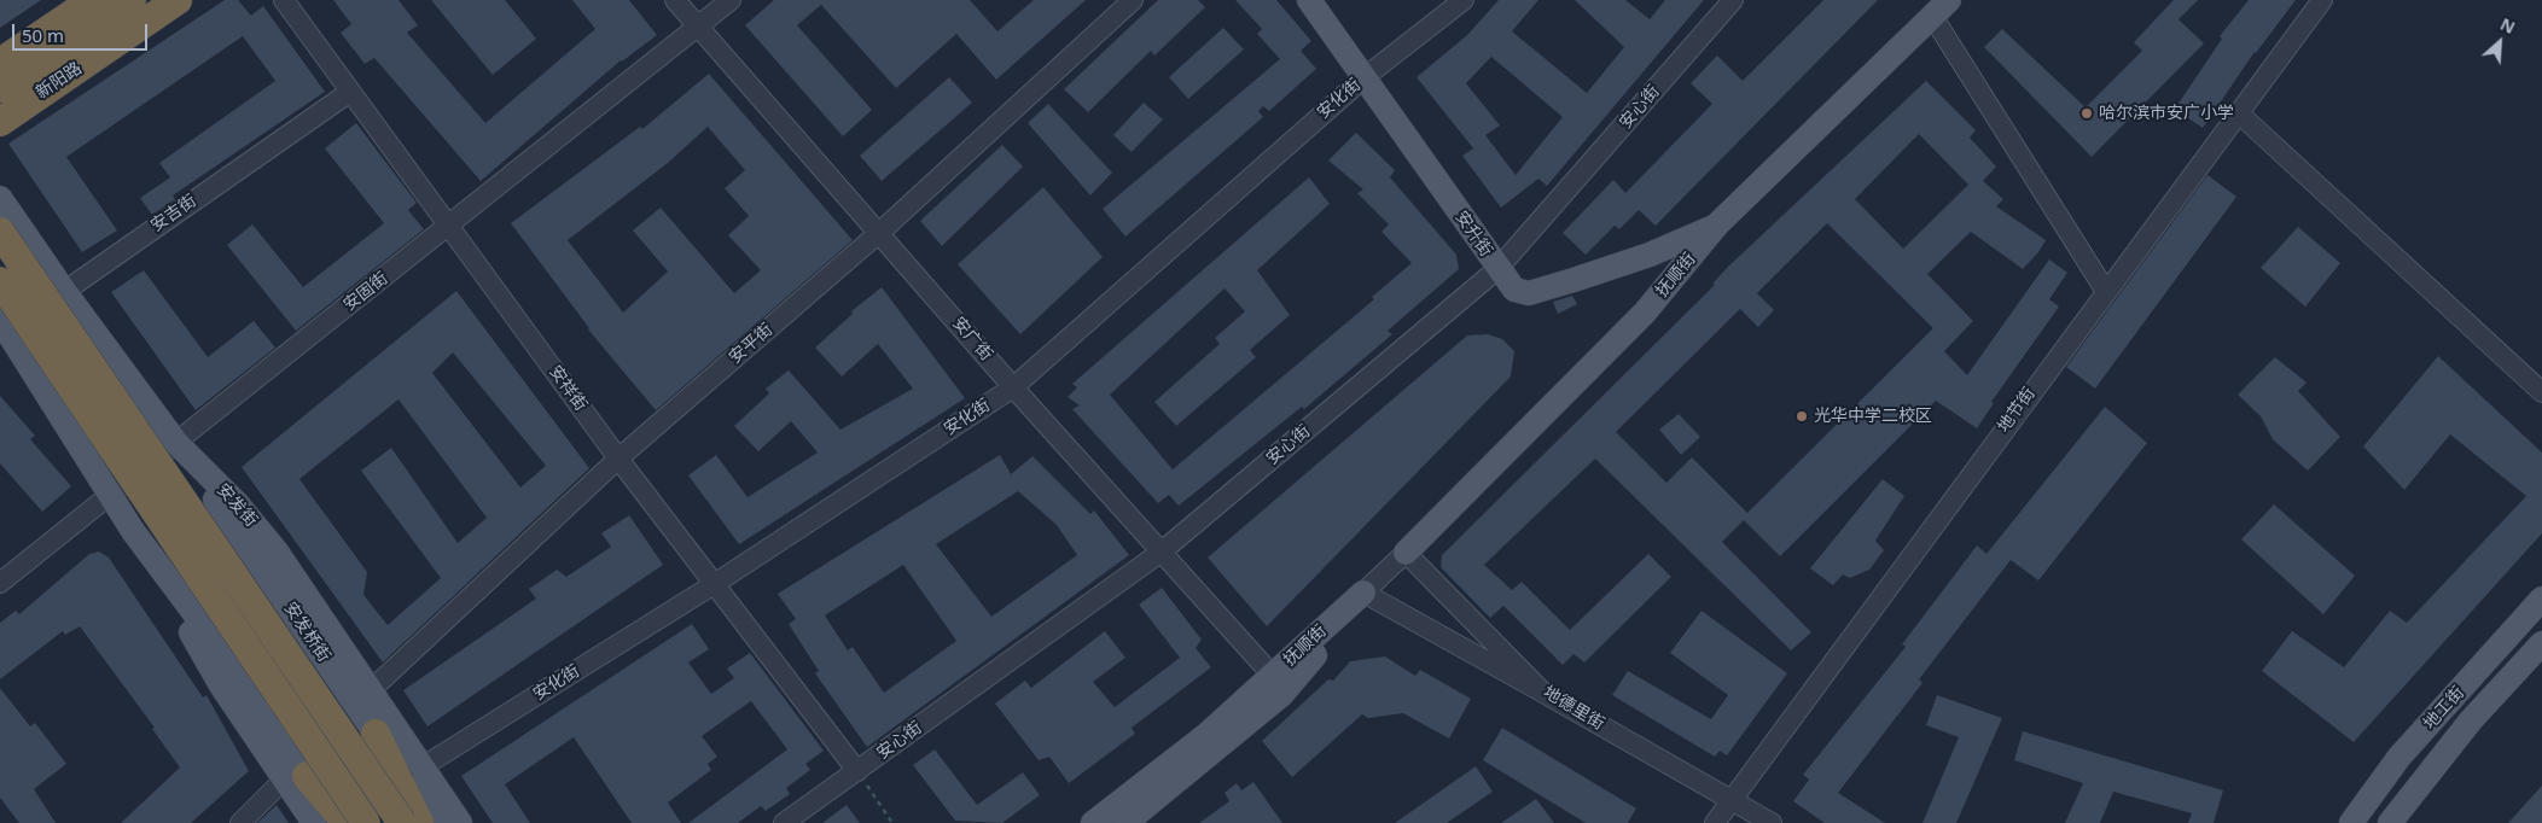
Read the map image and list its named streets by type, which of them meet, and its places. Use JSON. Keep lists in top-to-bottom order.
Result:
{
  "streets": {
    "highway": ["新阳路"],
    "main road": [
      "安升街",
      "抚顺街",
      "安发街",
      "安发桥街",
      "地工街"
    ],
    "street": [
      "安化街",
      "安心街",
      "安吉街",
      "安固街",
      "安广街",
      "安平街",
      "安祥街",
      "地节街",
      "地德里街"
    ]
  },
  "crossings": [
    ["安化街", "安升街"],
    ["安化街", "安广街"],
    ["安化街", "安祥街"],
    ["安化街", "安发街"],
    ["安心街", "安升街"],
    ["安心街", "安广街"],
    ["安心街", "安祥街"],
    ["安吉街", "安祥街"],
    ["安吉街", "安发街"],
    ["安升街", "抚顺街"],
    ["抚顺街", "安广街"],
    ["抚顺街", "地德里街"],
    ["安固街", "安广街"],
    ["安固街", "安祥街"],
    ["安固街", "安发街"],
    ["安固街", "安发桥街"],
    ["安广街", "安平街"],
    ["安平街", "安祥街"],
    ["安平街", "安发街"],
    ["地节街", "地德里街"],
    ["安发街", "安发桥街"]
  ],
  "places": ["哈尔滨市安广小学", "光华中学二校区"],
  "scale_bar": "50 m",
  "north": "top right"
}
